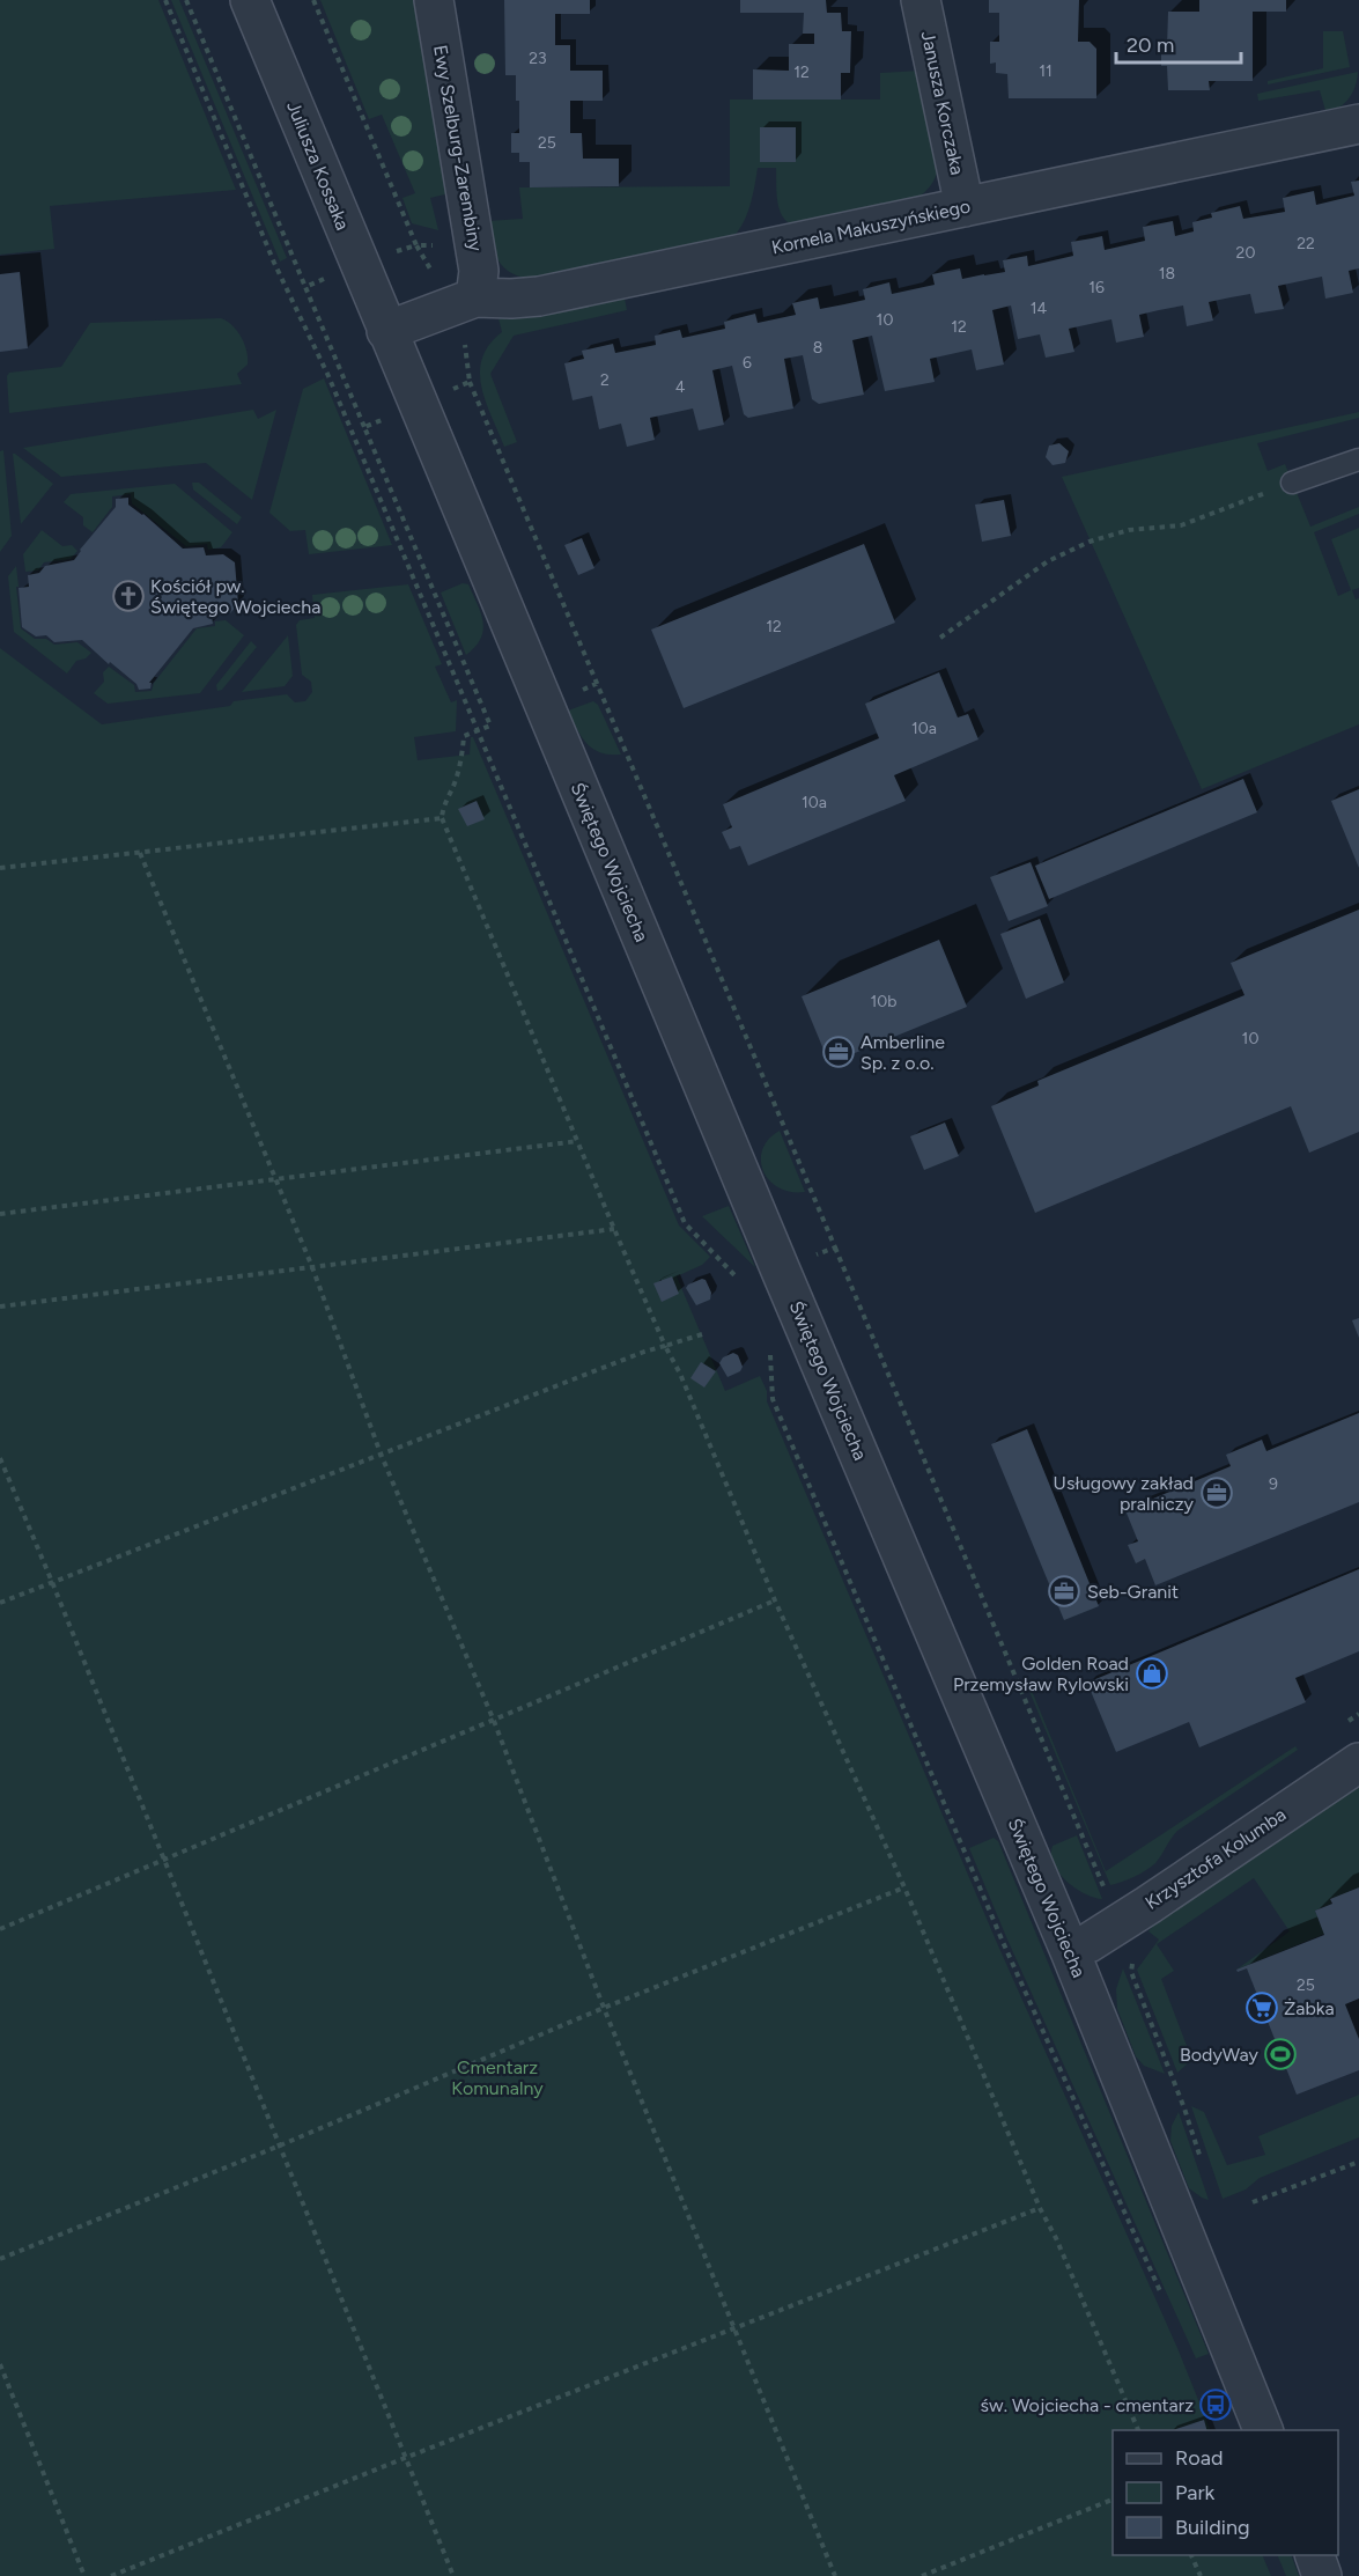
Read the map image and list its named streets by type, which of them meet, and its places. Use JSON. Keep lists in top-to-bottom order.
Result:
{
  "streets": {
    "street": [
      "Janusza Korczaka",
      "Ewy Szelburg-Zarembiny",
      "Juliusza Kossaka",
      "Kornela Makuszyńskiego",
      "Świętego Wojciecha",
      "Krzysztofa Kolumba"
    ]
  },
  "crossings": [
    ["Janusza Korczaka", "Kornela Makuszyńskiego"],
    ["Ewy Szelburg-Zarembiny", "Kornela Makuszyńskiego"],
    ["Juliusza Kossaka", "Kornela Makuszyńskiego"],
    ["Juliusza Kossaka", "Świętego Wojciecha"],
    ["Kornela Makuszyńskiego", "Świętego Wojciecha"],
    ["Świętego Wojciecha", "Krzysztofa Kolumba"]
  ],
  "parks": ["Cmentarz Komunalny"],
  "places": {
    "church": ["Kościół pw. Świętego Wojciecha"],
    "office": ["Amberline Sp. z o.o.", "Usługowy zakład pralniczy", "Seb-Granit"],
    "shop": ["Golden Road Przemysław Rylowski"],
    "supermarket": ["Żabka"],
    "sports": ["BodyWay"],
    "bus stop": ["św. Wojciecha - cmentarz"]
  },
  "house_numbers": [
    "23",
    "11",
    "12",
    "25",
    "22",
    "20",
    "18",
    "16",
    "14",
    "10",
    "12",
    "8",
    "6",
    "2",
    "4",
    "12",
    "10a",
    "10a",
    "10b",
    "10",
    "9",
    "25"
  ],
  "legend": ["Road", "Park", "Building"],
  "scale_bar": "20 m"
}
